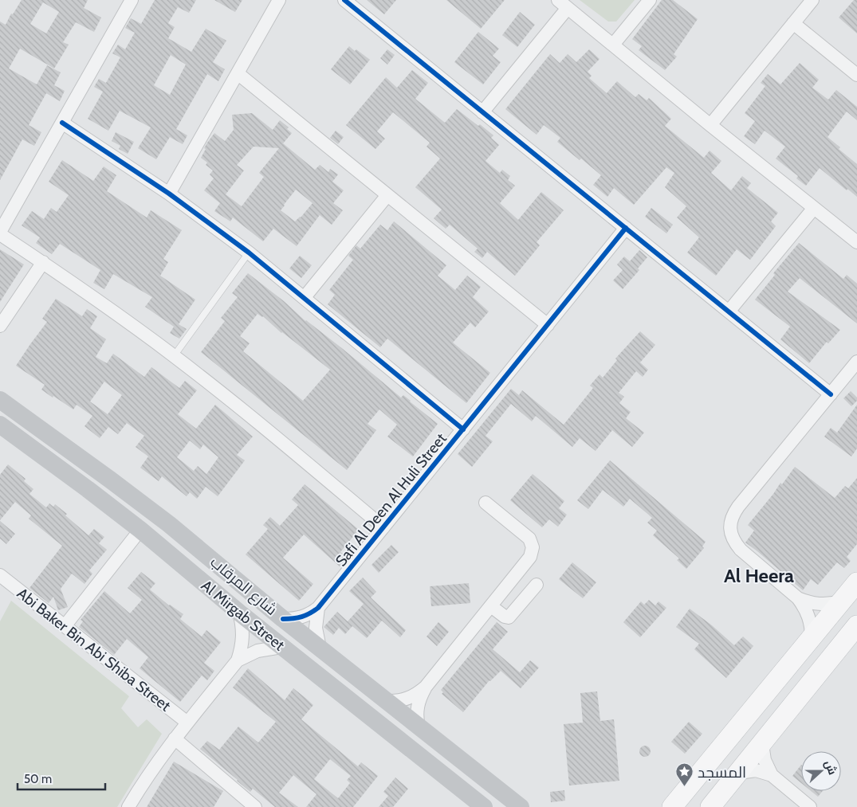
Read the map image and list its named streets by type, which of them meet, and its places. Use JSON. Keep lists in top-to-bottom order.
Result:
{
  "streets": {
    "main road": ["شارع المرقاب", "Al Mirgab Street"],
    "street": ["Safi Al Deen Al Huli Street", "Abi Baker Bin Abi Shiba Street"]
  },
  "crossings": [
    ["Safi Al Deen Al Huli Street", "شارع المرقاب"]
  ],
  "districts": ["Al Heera"],
  "places": {
    "place": ["المسجد"]
  },
  "scale_bar": "50 m",
  "north": "right"
}
